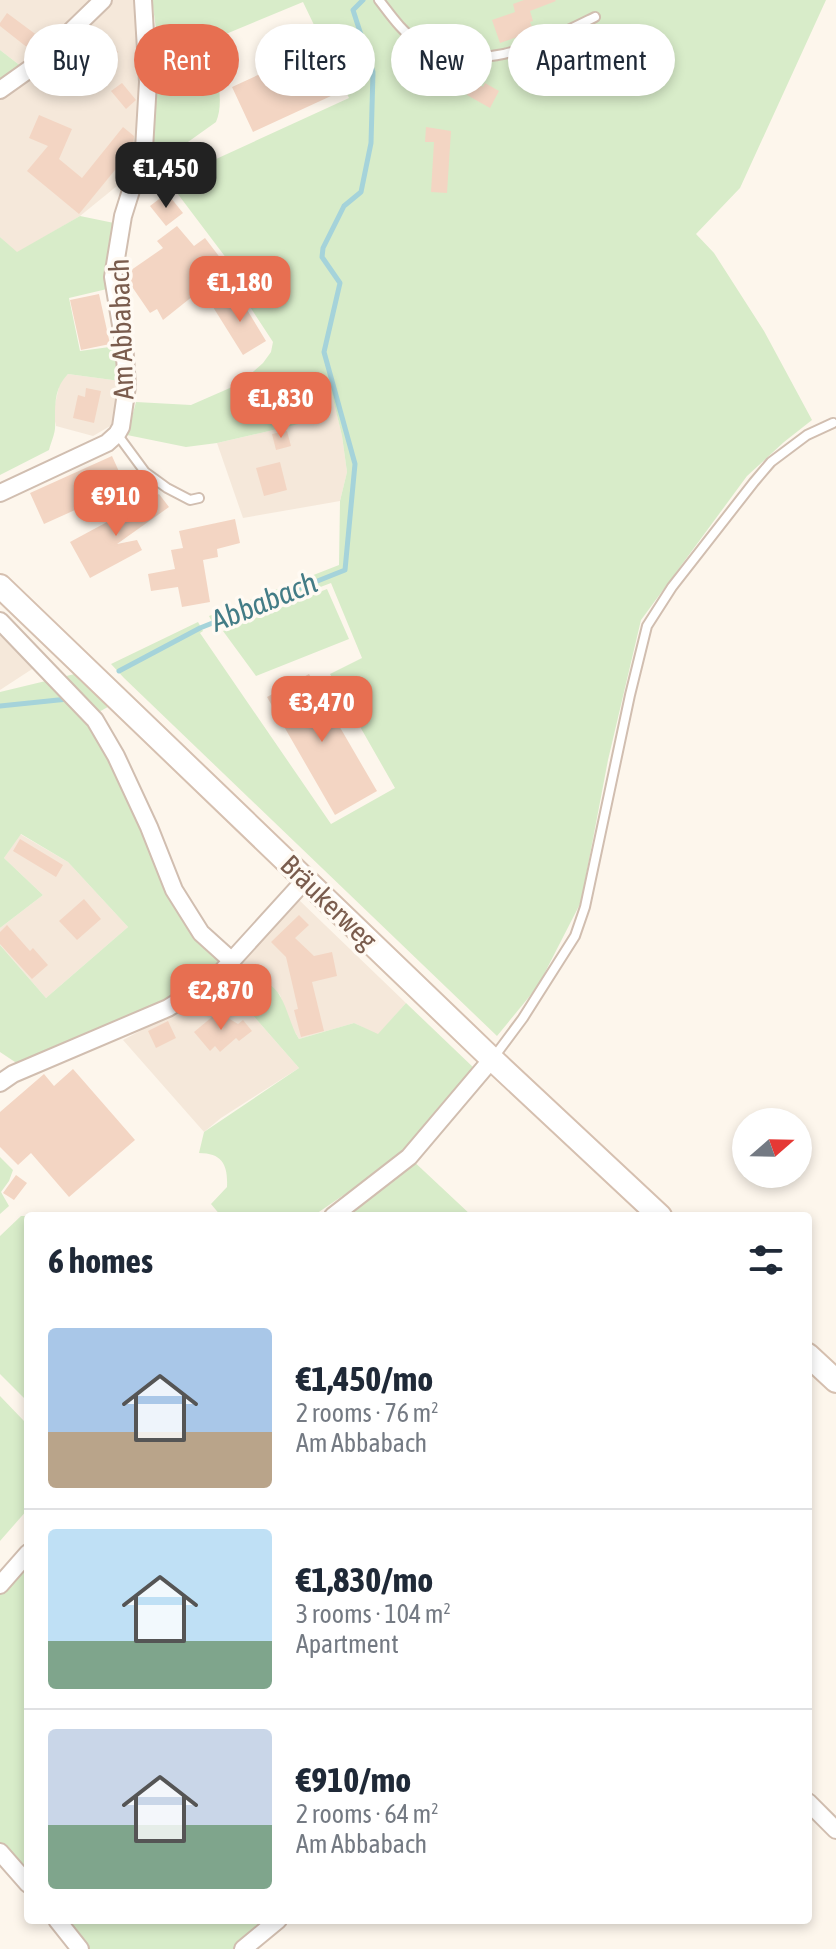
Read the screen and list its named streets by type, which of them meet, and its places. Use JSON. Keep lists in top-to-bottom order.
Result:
{
  "streets": {
    "main road": ["Bräukerweg"],
    "street": ["Am Abbabach"]
  },
  "water": ["Abbabach"],
  "north": "right",
  "page": {
    "chip": [
      "Buy",
      "Rent",
      "Filters",
      "New",
      "Apartment"
    ],
    "price": [
      "€1,450",
      "€1,180",
      "€1,830",
      "€910",
      "€3,470",
      "€2,870"
    ],
    "heading": "6 homes",
    "list": [
      {
        "name": "€1,450/mo",
        "note": "2 rooms · 76 m² · Am Abbabach"
      },
      {
        "name": "€1,830/mo",
        "note": "3 rooms · 104 m² · Apartment"
      },
      {
        "name": "€910/mo",
        "note": "2 rooms · 64 m² · Am Abbabach"
      }
    ]
  }
}
